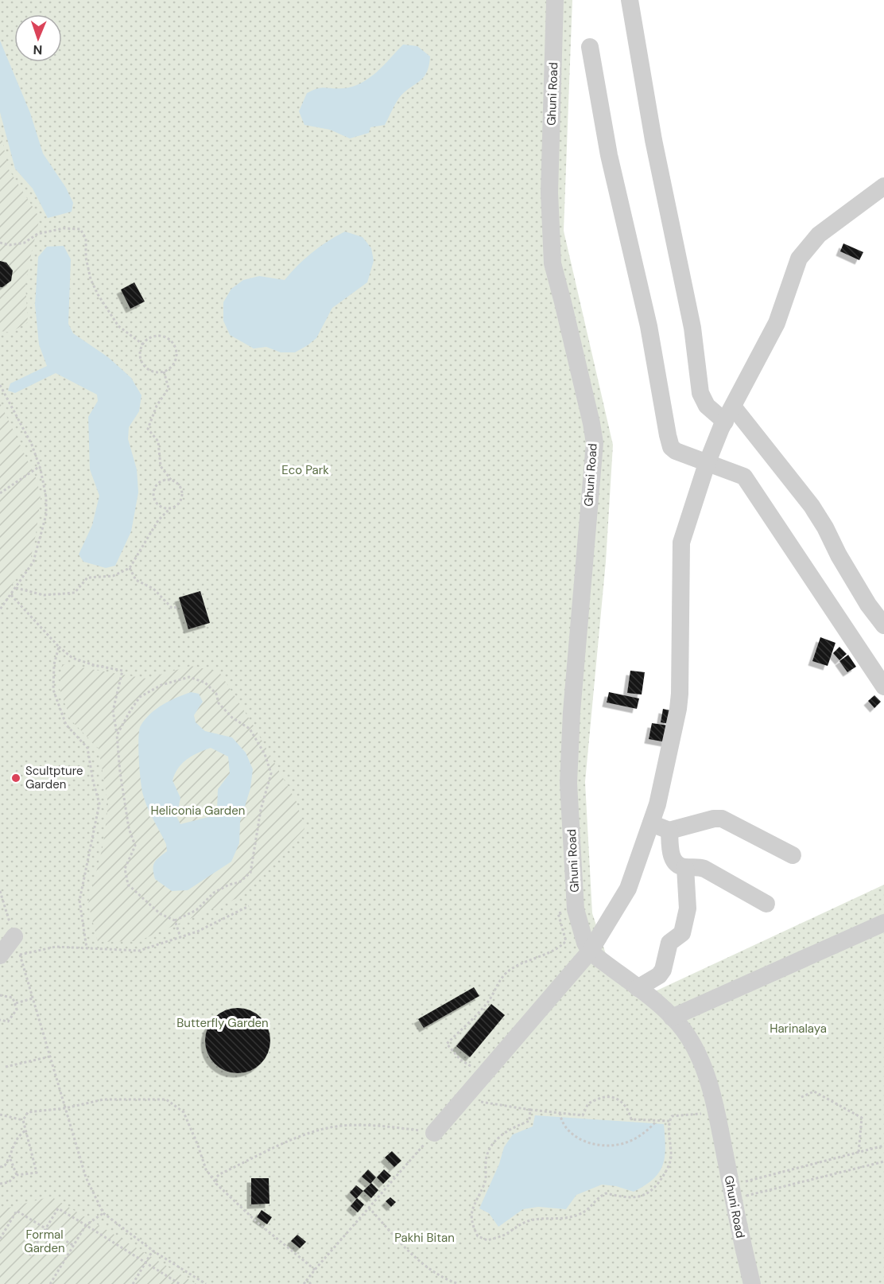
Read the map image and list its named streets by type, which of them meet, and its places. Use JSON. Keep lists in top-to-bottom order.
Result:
{
  "streets": {
    "street": ["Ghuni Road"]
  },
  "parks": [
    "Eco Park",
    "Heliconia Garden",
    "Butterfly Garden",
    "Harinalaya",
    "Formal Garden",
    "Pakhi Bitan"
  ],
  "places": ["Scultpture Garden"],
  "north": "bottom"
}
